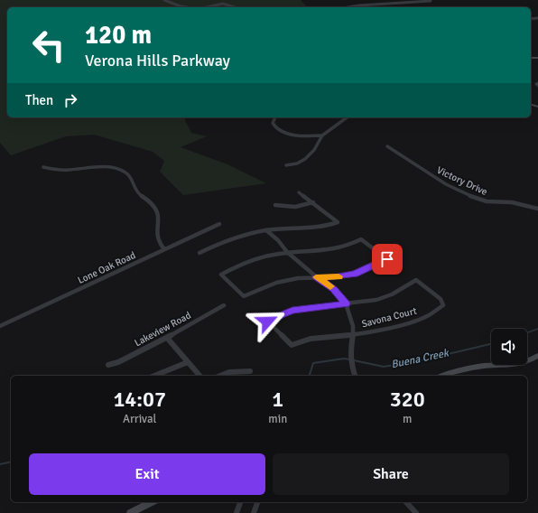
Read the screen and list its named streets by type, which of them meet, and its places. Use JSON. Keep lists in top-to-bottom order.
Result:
{
  "streets": {
    "street": [
      "Victory Drive",
      "Lone Oak Road",
      "Savona Court",
      "Lakeview Road"
    ]
  },
  "water": ["Buena Creek"],
  "page": {
    "turn": ["120 m", "Verona Hills Parkway"],
    "then": "Then",
    "eta": [
      "14:07",
      "Arrival",
      "1",
      "min",
      "320",
      "m"
    ],
    "buttons": ["Exit", "Share"]
  }
}
